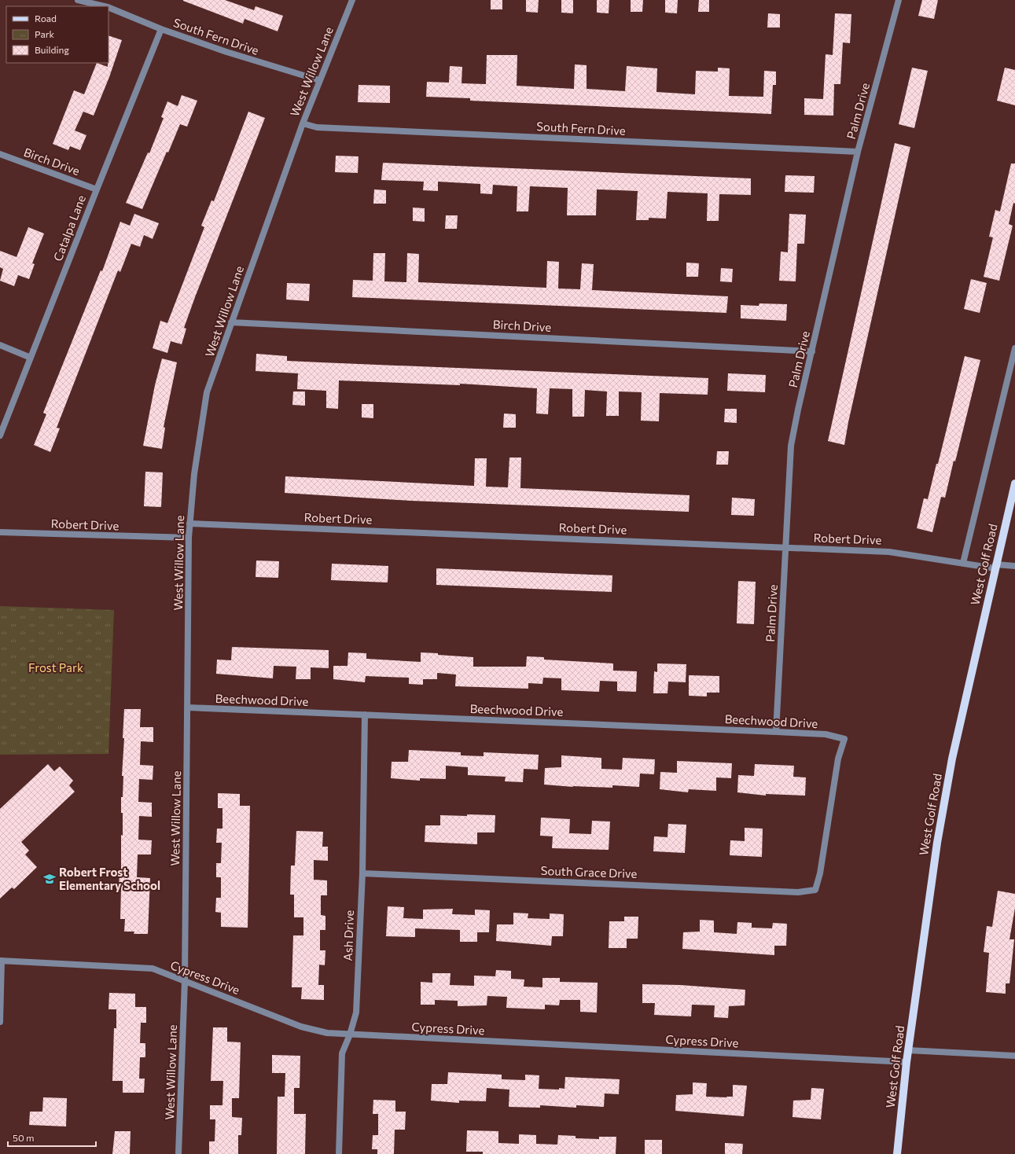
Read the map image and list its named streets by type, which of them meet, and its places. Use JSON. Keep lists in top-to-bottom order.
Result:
{
  "streets": {
    "main road": ["West Golf Road"],
    "street": [
      "South Fern Drive",
      "West Willow Lane",
      "Palm Drive",
      "Birch Drive",
      "Catalpa Lane",
      "Robert Drive",
      "Beechwood Drive",
      "South Grace Drive",
      "Ash Drive",
      "Cypress Drive"
    ]
  },
  "crossings": [
    ["South Fern Drive", "West Willow Lane"],
    ["South Fern Drive", "Palm Drive"],
    ["South Fern Drive", "Catalpa Lane"],
    ["West Willow Lane", "Birch Drive"],
    ["West Willow Lane", "Robert Drive"],
    ["West Willow Lane", "Beechwood Drive"],
    ["West Willow Lane", "Cypress Drive"],
    ["Palm Drive", "Birch Drive"],
    ["Palm Drive", "Robert Drive"],
    ["Palm Drive", "Beechwood Drive"],
    ["Birch Drive", "Catalpa Lane"],
    ["Robert Drive", "West Golf Road"],
    ["West Golf Road", "Cypress Drive"],
    ["Beechwood Drive", "South Grace Drive"],
    ["Beechwood Drive", "Ash Drive"],
    ["South Grace Drive", "Ash Drive"],
    ["Ash Drive", "Cypress Drive"]
  ],
  "parks": ["Frost Park"],
  "places": {
    "school or university": ["Robert Frost Elementary School"]
  },
  "legend": ["Road", "Park", "Building"],
  "scale_bar": "50 m"
}
